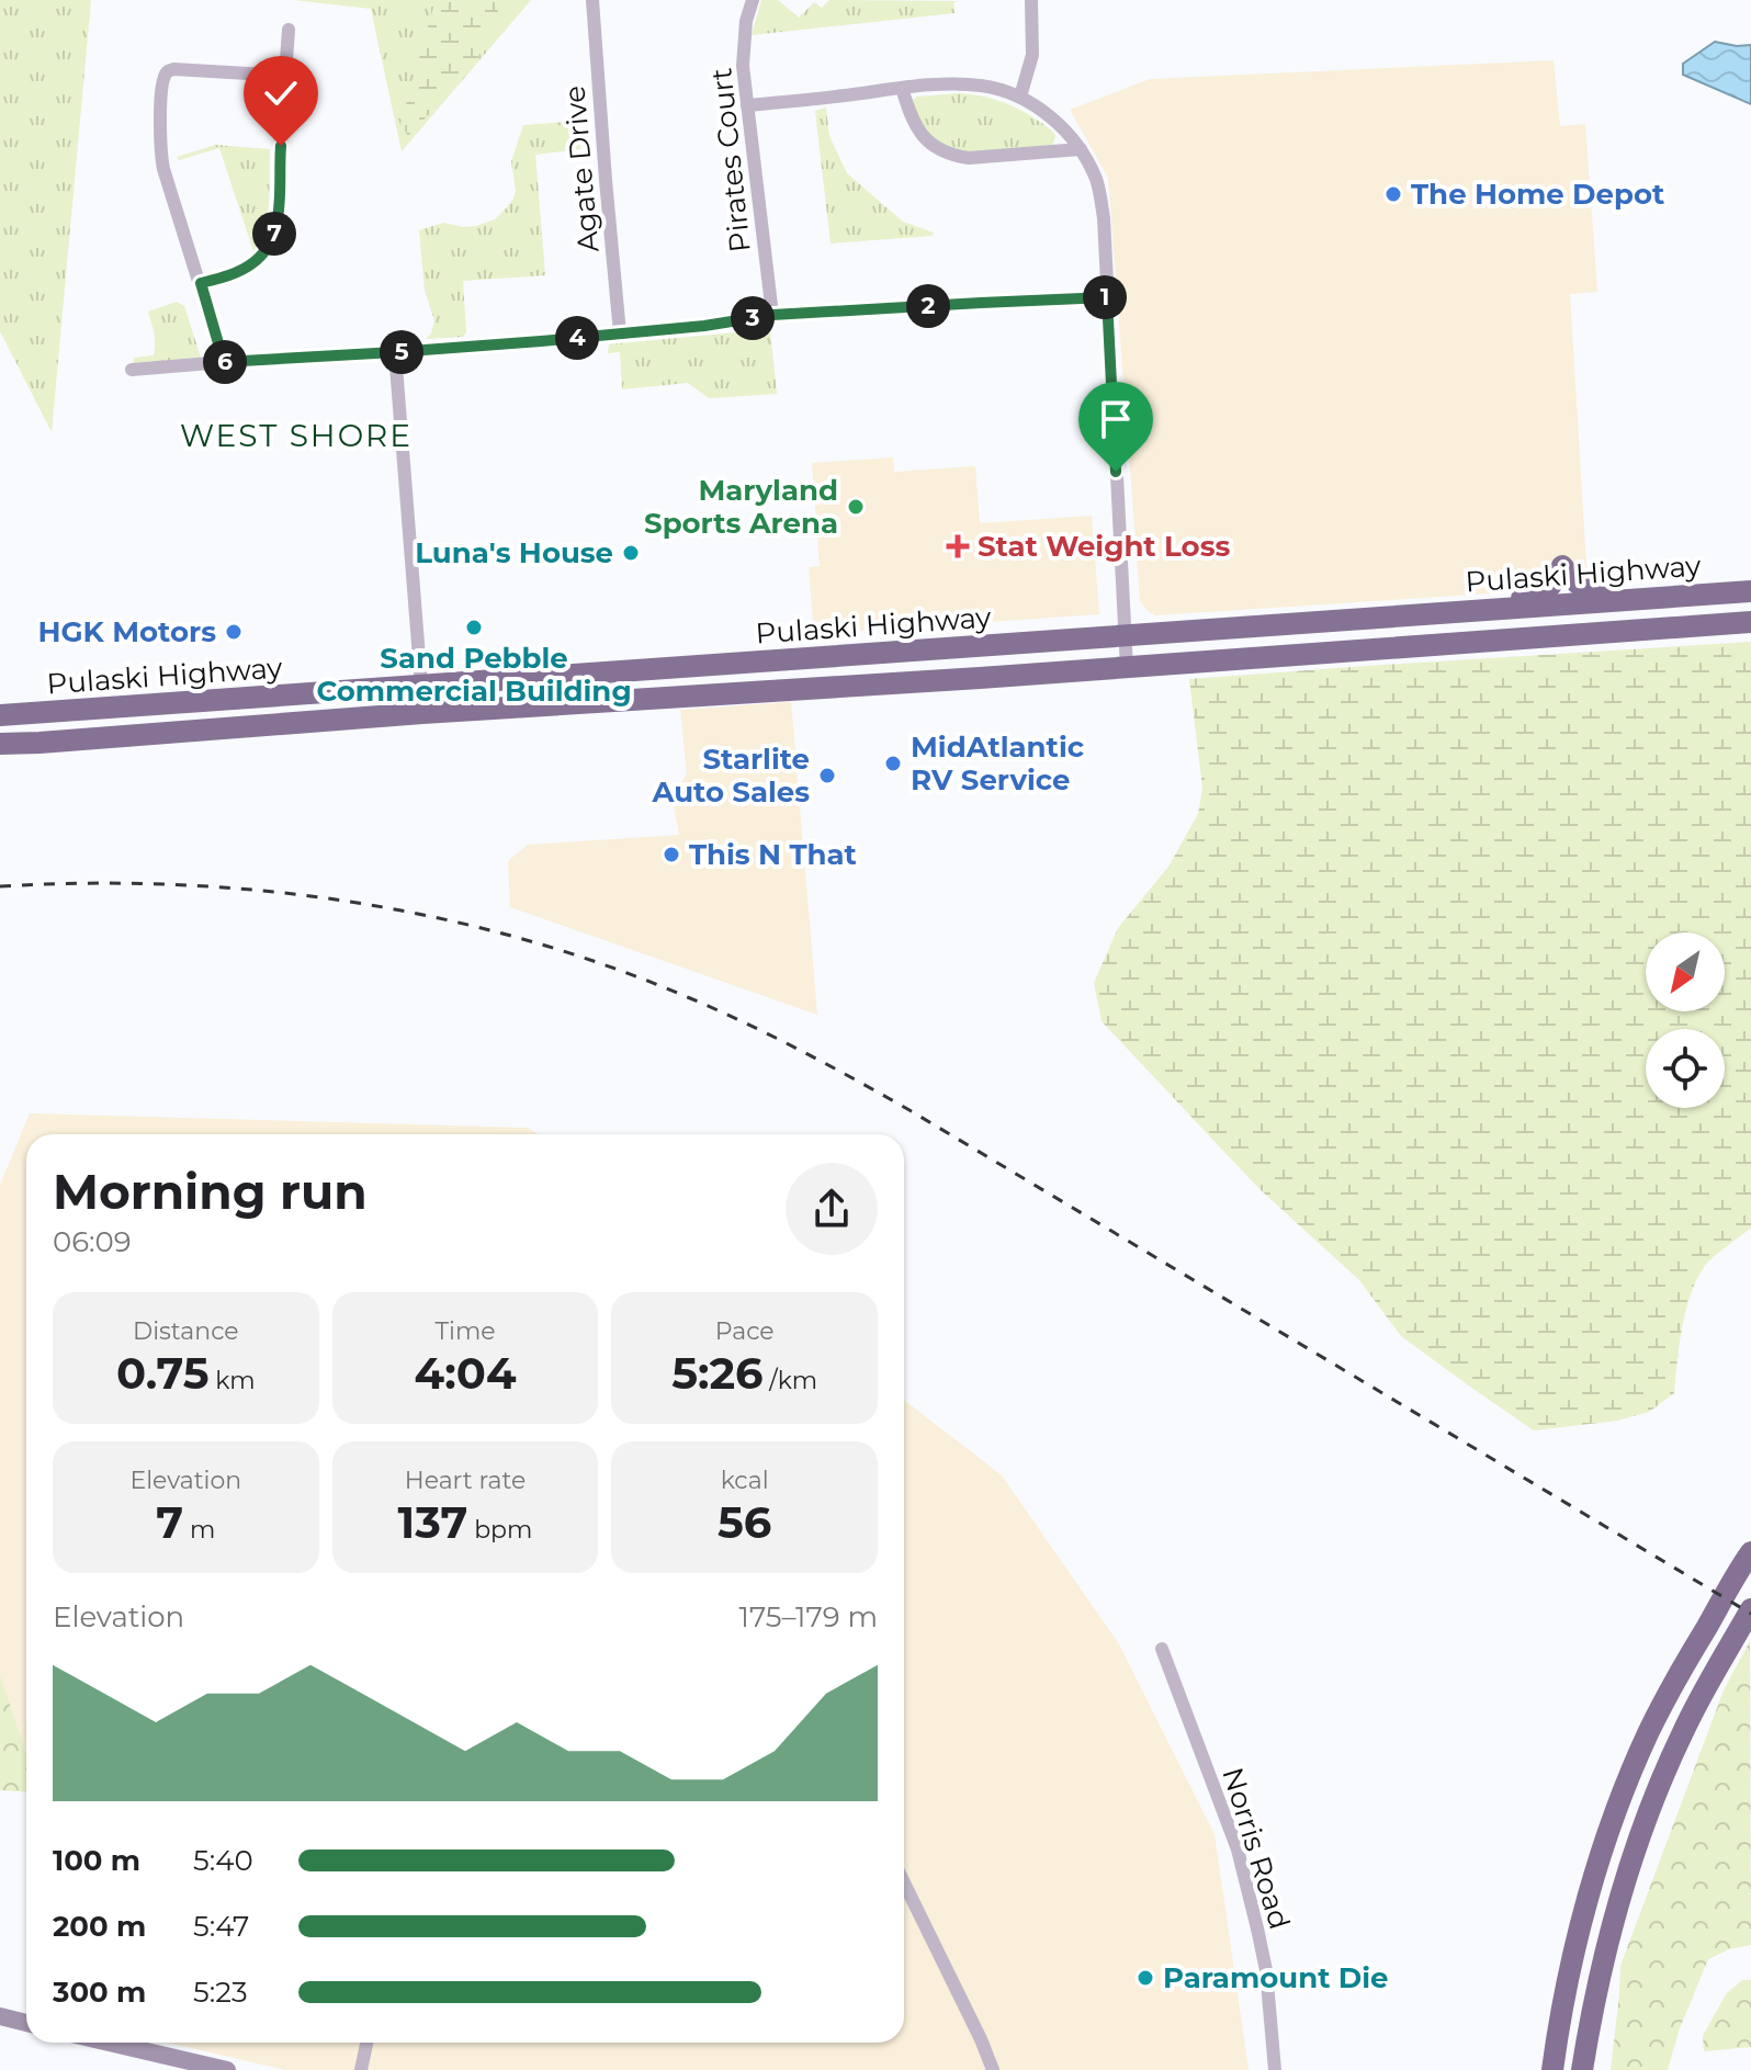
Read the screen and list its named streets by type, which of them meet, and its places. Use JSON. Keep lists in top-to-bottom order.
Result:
{
  "streets": {
    "highway": ["Pulaski Highway"],
    "street": ["Pirates Court", "Agate Drive", "Norris Road"]
  },
  "districts": ["WEST SHORE"],
  "places": {
    "other": [
      "The Home Depot",
      "Maryland Sports Arena",
      "Luna's House",
      "Sand Pebble Commercial Building",
      "HGK Motors",
      "MidAtlantic RV Service",
      "Starlite Auto Sales",
      "This N That",
      "Paramount Die"
    ],
    "health": ["Stat Weight Loss"]
  },
  "north": "bottom left",
  "page": {
    "pins": [
      "7",
      "1",
      "2",
      "3",
      "4",
      "5",
      "6"
    ],
    "heading": ["Morning run", "06:09"],
    "stats": [
      ["Distance", "0.75 km"],
      ["Time", "4:04"],
      ["Pace", "5:26 /km"],
      ["Elevation", "7 m"],
      ["Heart rate", "137 bpm"],
      ["kcal", "56"]
    ],
    "chart": ["Elevation", "175–179 m"],
    "list": [
      {
        "name": "100 m",
        "note": "5:40"
      },
      {
        "name": "200 m",
        "note": "5:47"
      },
      {
        "name": "300 m",
        "note": "5:23"
      }
    ]
  }
}
